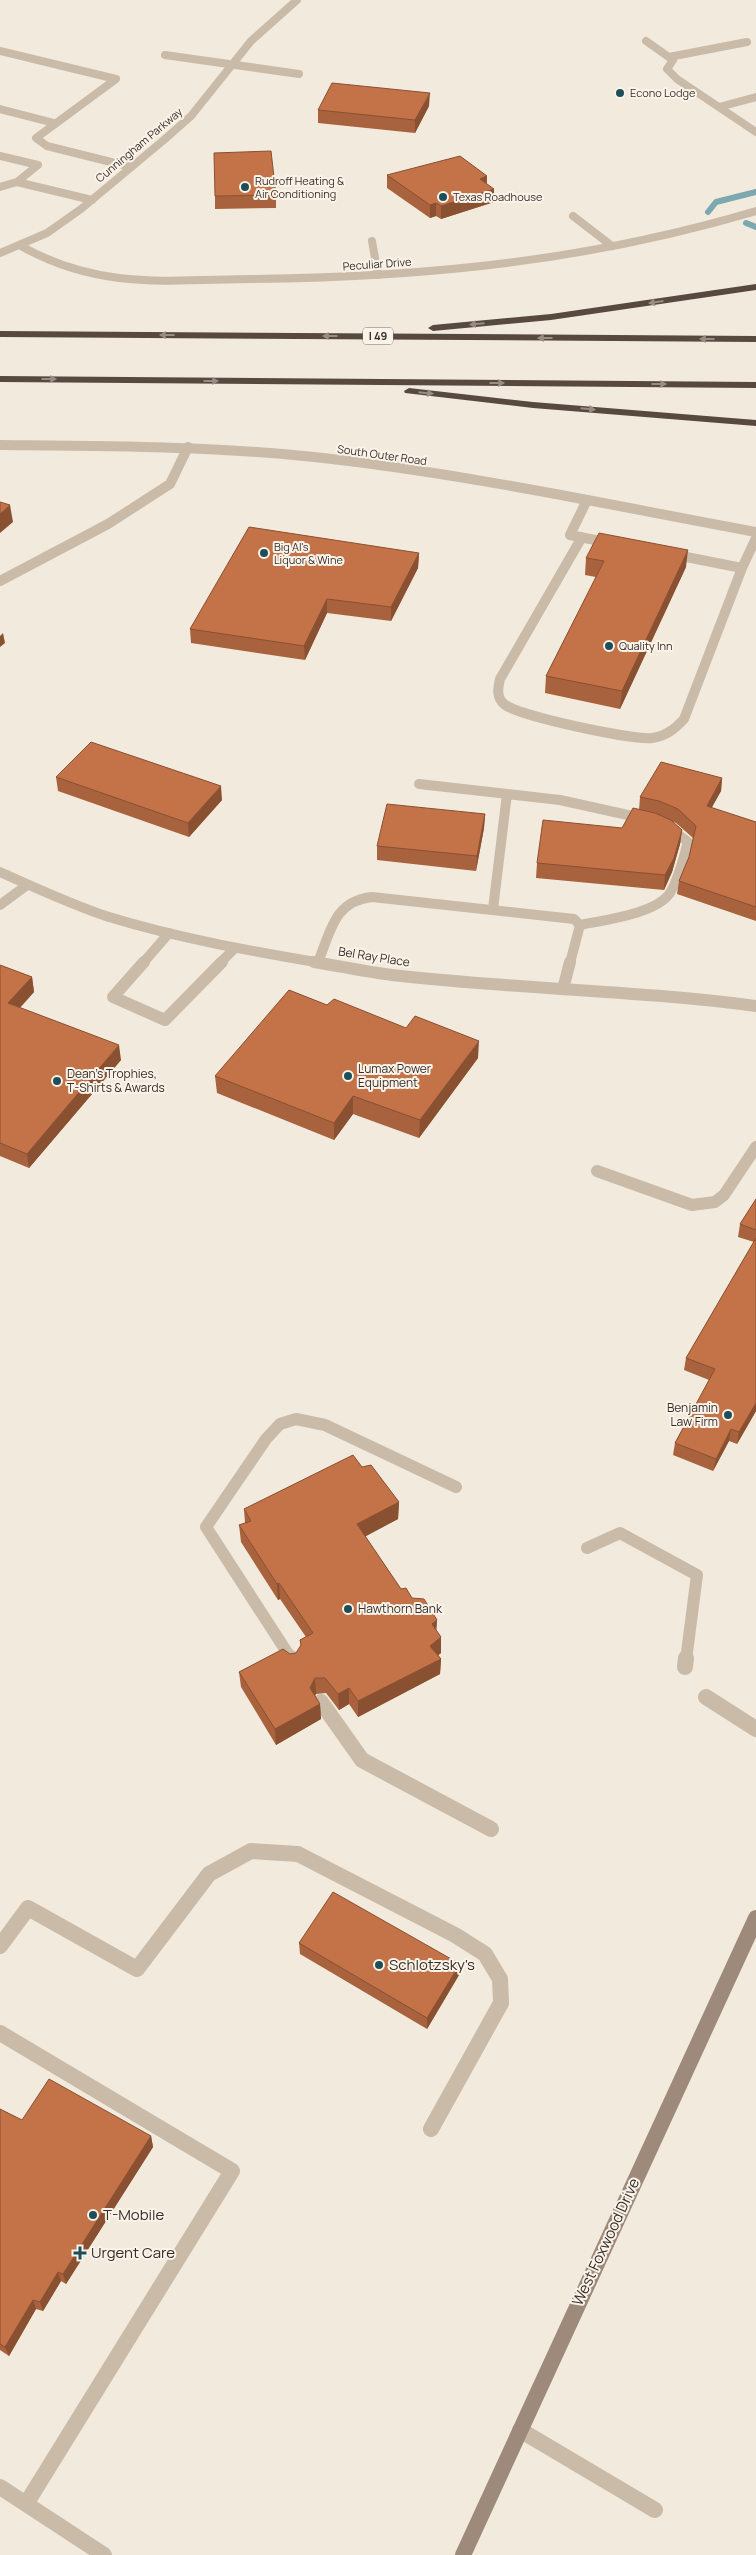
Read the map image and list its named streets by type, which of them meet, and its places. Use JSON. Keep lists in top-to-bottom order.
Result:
{
  "streets": {
    "highway": ["I 49"],
    "main road": ["West Foxwood Drive"],
    "street": [
      "Cunningham Parkway",
      "Peculiar Drive",
      "South Outer Road",
      "Bel Ray Place"
    ]
  },
  "crossings": [
    ["Cunningham Parkway", "Peculiar Drive"]
  ],
  "places": {
    "other": [
      "Econo Lodge",
      "Rudroff Heating & Air Conditioning",
      "Texas Roadhouse",
      "Big Al's Liquor & Wine",
      "Quality Inn",
      "Lumax Power Equipment",
      "Dean's Trophies, T-Shirts & Awards",
      "Benjamin Law Firm",
      "Hawthorn Bank",
      "Schlotzsky's",
      "T-Mobile"
    ],
    "health": ["Urgent Care"]
  }
}
